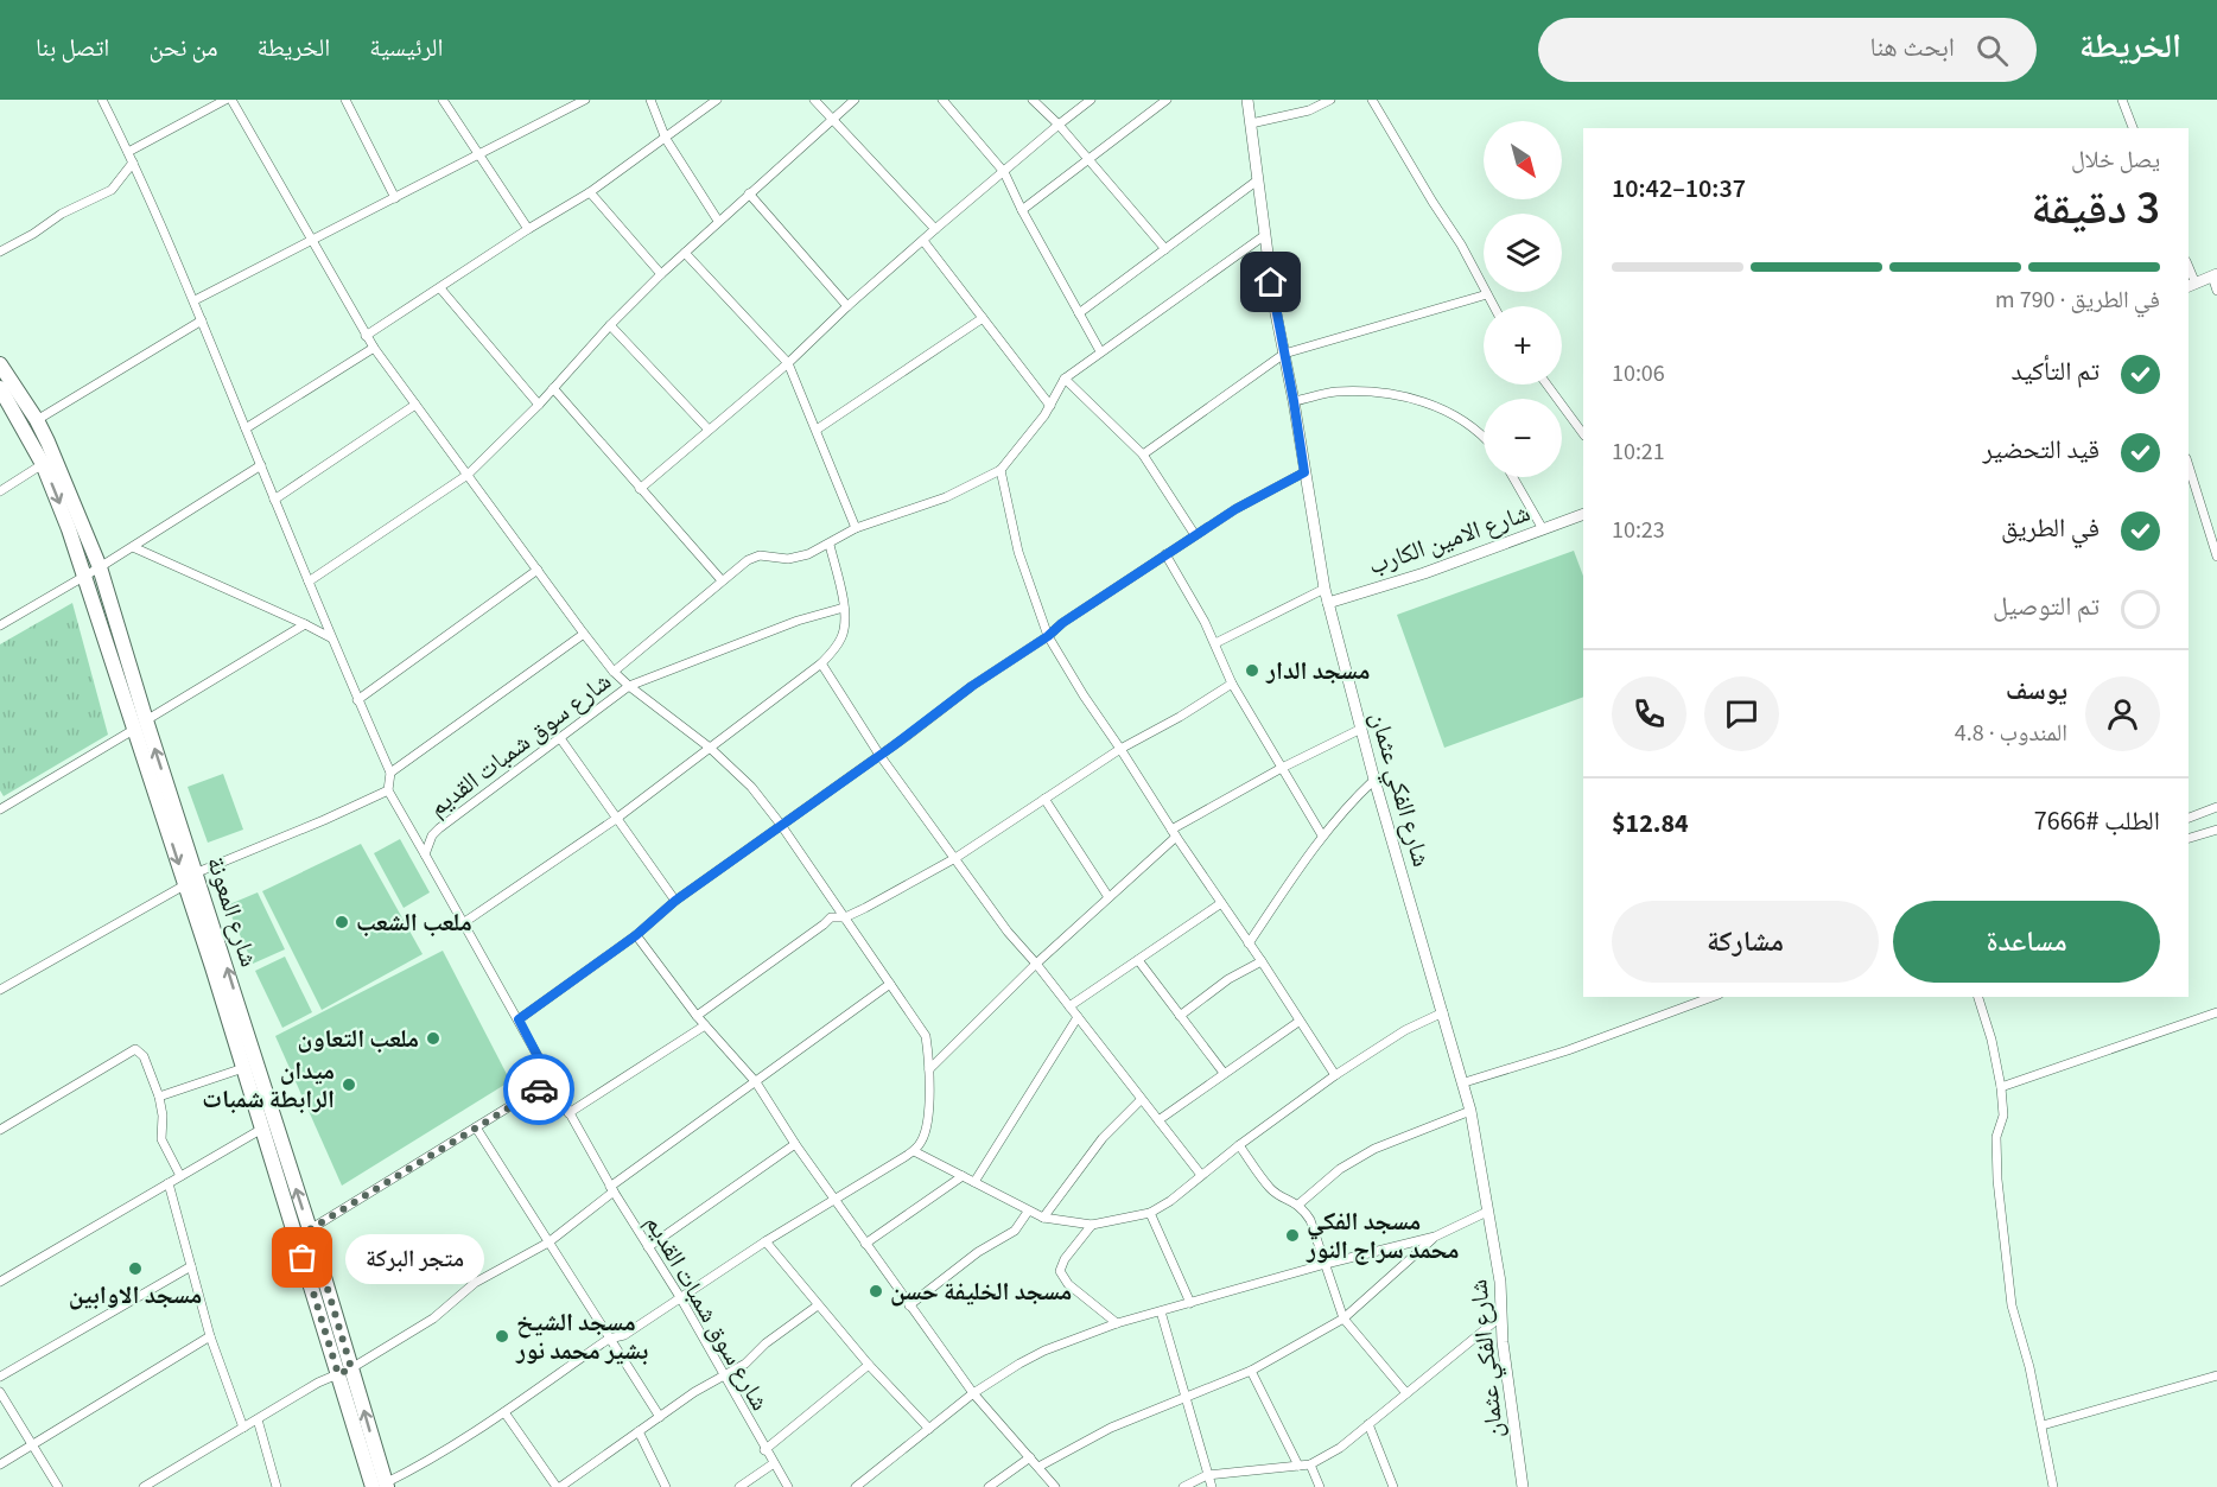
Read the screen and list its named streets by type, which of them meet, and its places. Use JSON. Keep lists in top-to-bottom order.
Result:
{
  "streets": {
    "highway": ["شارع المعونة"],
    "street": ["شارع الامين الكارب", "شارع سوق شمبات القديم", "شارع الفكي عثمان"]
  },
  "crossings": [
    ["شارع الامين الكارب", "شارع الفكي عثمان"]
  ],
  "places": [
    "مسجد الدار",
    "ملعب الشعب",
    "ملعب التعاون",
    "ميدان الرابطة شمبات",
    "مسجد الفكي محمد سراج النور",
    "متجر البركة",
    "مسجد الاوابين",
    "مسجد الخليفة حسن",
    "مسجد الشيخ بشير محمد نور"
  ],
  "north": "bottom right",
  "page": {
    "header": "الخريطة",
    "search": "ابحث هنا",
    "nav": [
      "الرئيسية",
      "الخريطة",
      "من نحن",
      "اتصل بنا"
    ],
    "map_buttons": ["+", "−"],
    "heading": ["3 دقيقة", "يصل خلال", "10:37–10:42"],
    "panel": [
      "يوسف",
      "المندوب · 4.8",
      "الطلب #7666",
      "$12.84"
    ],
    "bar": "في الطريق · 790 m",
    "list": [
      ["تم التأكيد", "10:06"],
      ["قيد التحضير", "10:21"],
      ["في الطريق", "10:23"],
      "تم التوصيل"
    ],
    "buttons": ["مساعدة", "مشاركة"],
    "bubble": "متجر البركة"
  }
}
